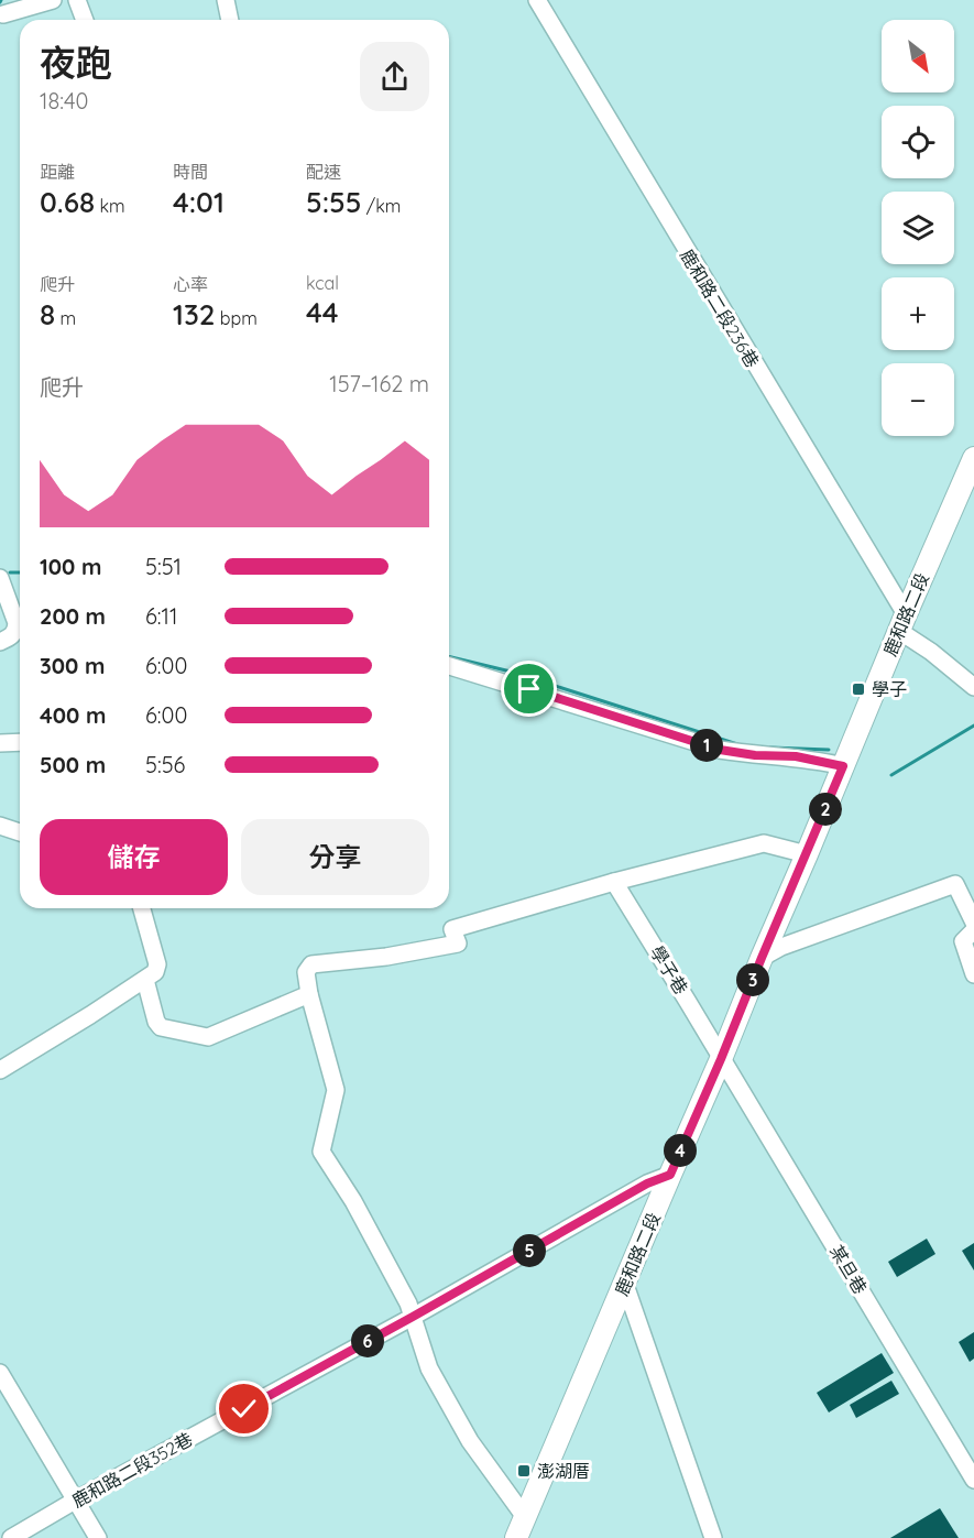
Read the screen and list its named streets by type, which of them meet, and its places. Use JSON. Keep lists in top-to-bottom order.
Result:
{
  "streets": {
    "main road": ["鹿和路二段"],
    "street": [
      "鹿和路二段236巷",
      "學子巷",
      "某旦巷",
      "鹿和路二段352巷"
    ]
  },
  "crossings": [
    ["鹿和路二段236巷", "鹿和路二段"],
    ["鹿和路二段", "學子巷"],
    ["鹿和路二段", "某旦巷"],
    ["鹿和路二段", "鹿和路二段352巷"],
    ["學子巷", "某旦巷"]
  ],
  "places": {
    "transit": ["學子", "澎湖厝"]
  },
  "north": "bottom right",
  "page": {
    "map_buttons": ["+", "−"],
    "heading": ["夜跑", "18:40"],
    "stats": [
      ["距離", "0.68 km"],
      ["時間", "4:01"],
      ["配速", "5:55 /km"],
      ["爬升", "8 m"],
      ["心率", "132 bpm"],
      ["kcal", "44"]
    ],
    "chart": ["爬升", "157–162 m"],
    "list": [
      {
        "name": "100 m",
        "note": "5:51"
      },
      {
        "name": "200 m",
        "note": "6:11"
      },
      {
        "name": "300 m",
        "note": "6:00"
      },
      {
        "name": "400 m",
        "note": "6:00"
      },
      {
        "name": "500 m",
        "note": "5:56"
      }
    ],
    "pins": [
      "1",
      "2",
      "3",
      "4",
      "5",
      "6"
    ],
    "buttons": ["儲存", "分享"]
  }
}
